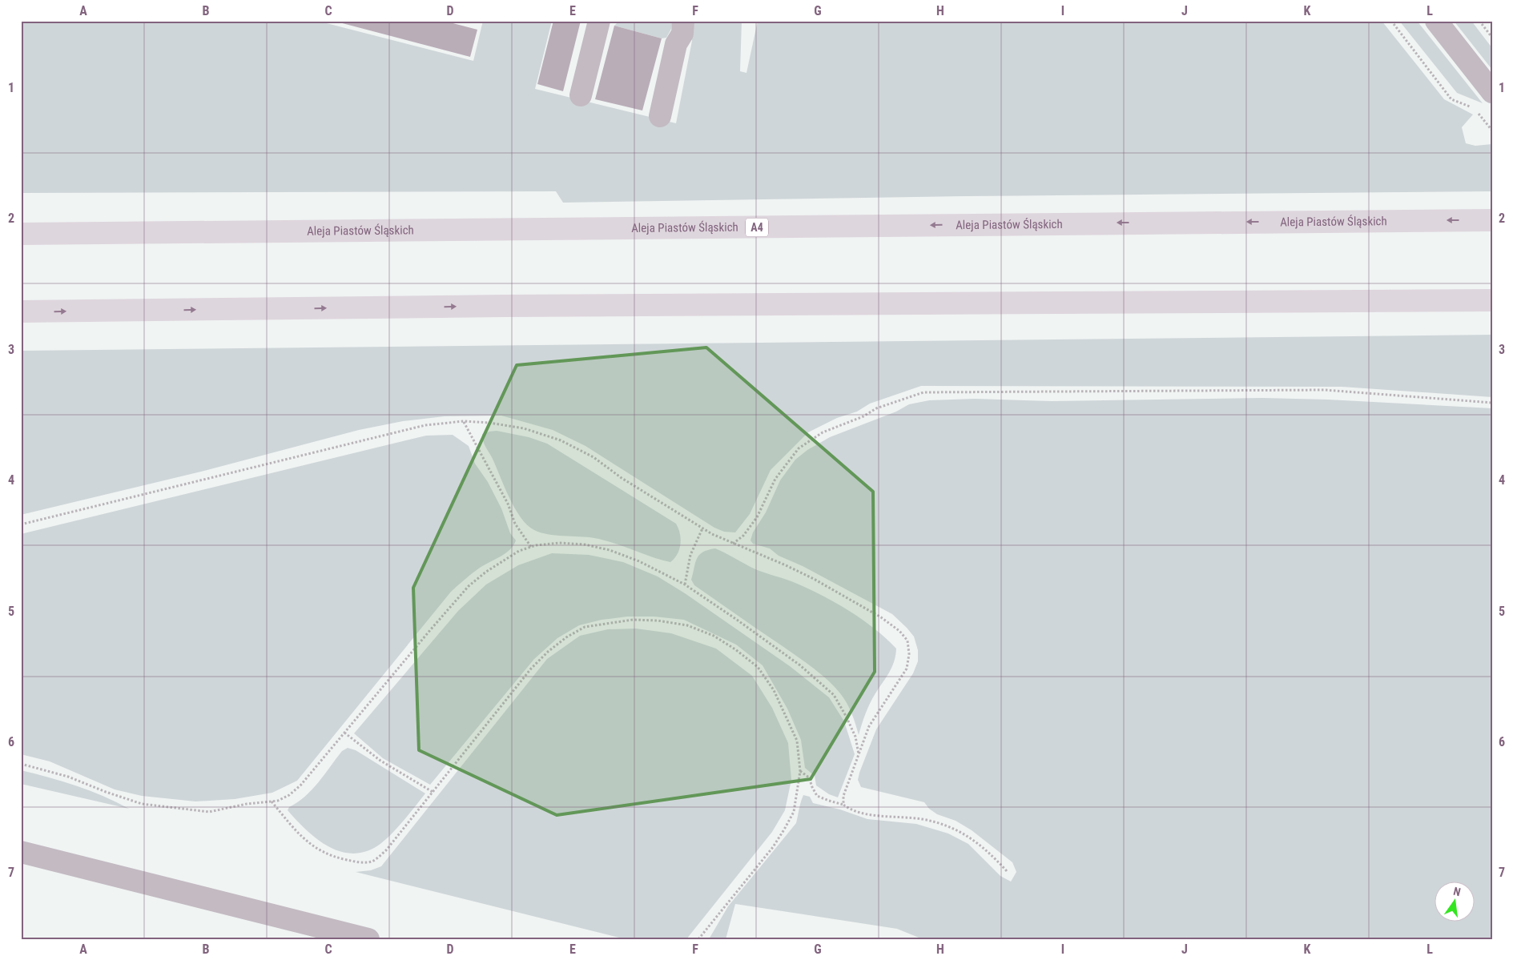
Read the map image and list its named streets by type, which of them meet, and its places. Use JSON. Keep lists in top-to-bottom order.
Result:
{
  "streets": {
    "highway": ["Aleja Piastów Śląskich", "A4"]
  },
  "north": "top",
  "grid": {
    "columns": [
      "A",
      "B",
      "C",
      "D",
      "E",
      "F",
      "G",
      "H",
      "I",
      "J",
      "K",
      "L"
    ],
    "rows": [
      "1",
      "2",
      "3",
      "4",
      "5",
      "6",
      "7"
    ]
  }
}
